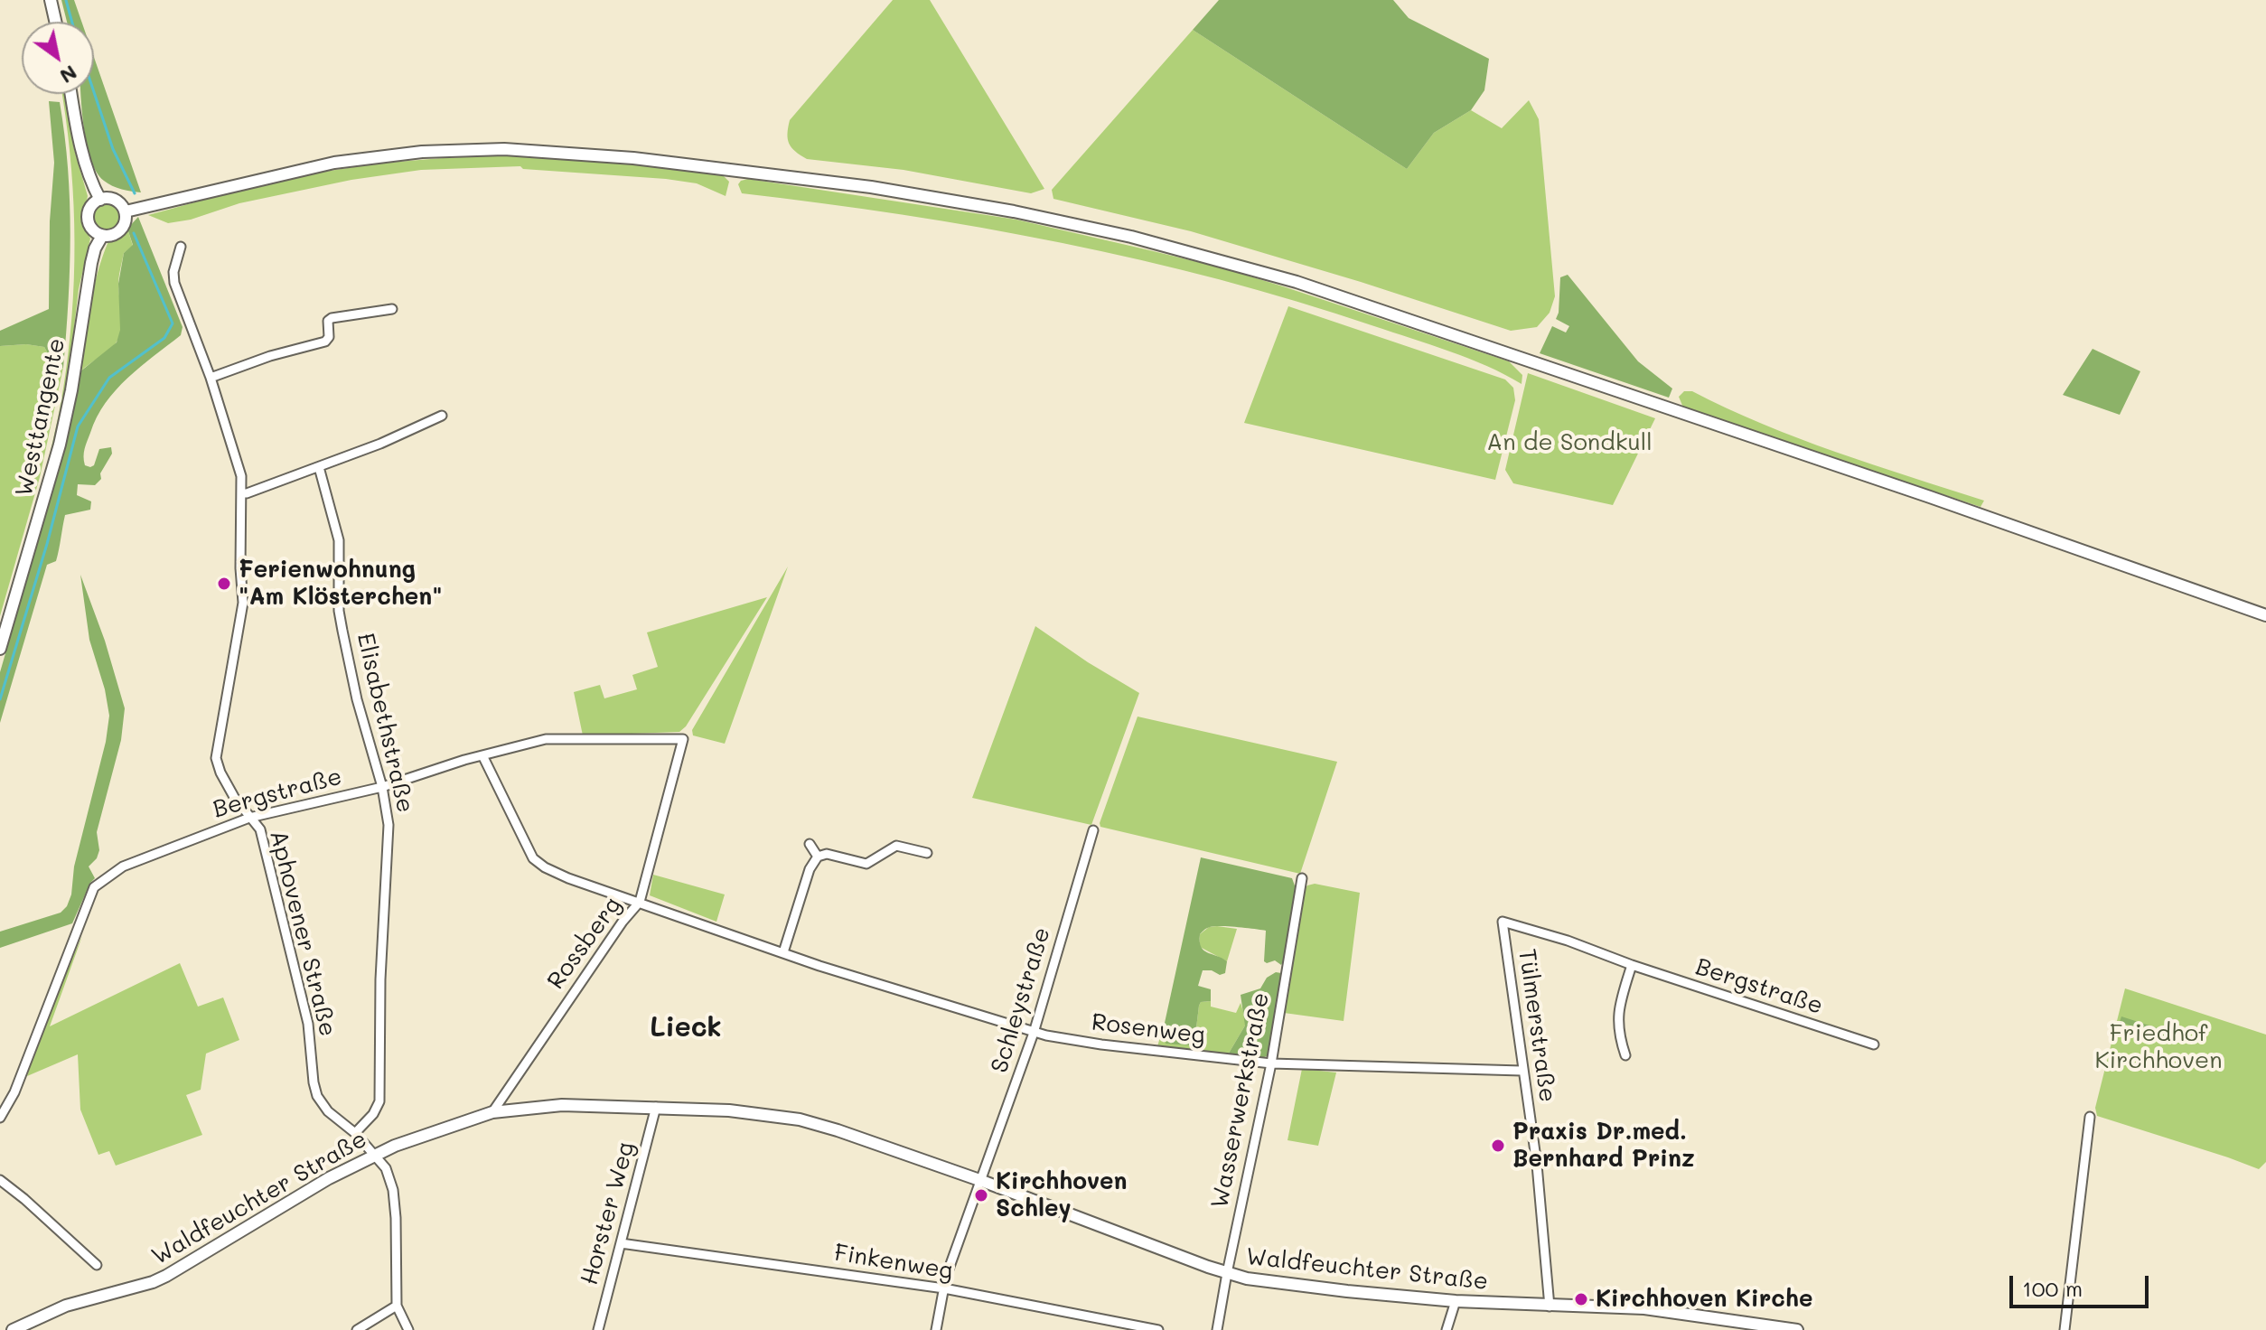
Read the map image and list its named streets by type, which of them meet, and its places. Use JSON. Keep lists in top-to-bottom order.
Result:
{
  "streets": {
    "main road": ["Westtangente", "Waldfeuchter Straße"],
    "street": [
      "Elisabethstraße",
      "Bergstraße",
      "Aphovener Straße",
      "Rossberg",
      "Schleystraße",
      "Tülmerstraße",
      "Rosenweg",
      "Wasserwerkstraße",
      "Horster Weg",
      "Finkenweg"
    ]
  },
  "crossings": [
    ["Elisabethstraße", "Bergstraße"],
    ["Elisabethstraße", "Aphovener Straße"],
    ["Bergstraße", "Aphovener Straße"],
    ["Bergstraße", "Rossberg"],
    ["Bergstraße", "Tülmerstraße"],
    ["Bergstraße", "Rosenweg"],
    ["Aphovener Straße", "Waldfeuchter Straße"],
    ["Rossberg", "Rosenweg"],
    ["Rossberg", "Waldfeuchter Straße"],
    ["Schleystraße", "Rosenweg"],
    ["Schleystraße", "Waldfeuchter Straße"],
    ["Schleystraße", "Finkenweg"],
    ["Tülmerstraße", "Rosenweg"],
    ["Tülmerstraße", "Waldfeuchter Straße"],
    ["Rosenweg", "Wasserwerkstraße"],
    ["Wasserwerkstraße", "Waldfeuchter Straße"],
    ["Waldfeuchter Straße", "Horster Weg"],
    ["Horster Weg", "Finkenweg"]
  ],
  "districts": ["Lieck"],
  "parks": ["An de Sondkull", "Friedhof Kirchhoven"],
  "places": [
    "Ferienwohnung \"Am Klösterchen\"",
    "Praxis Dr.med. Bernhard Prinz",
    "Kirchhoven Schley",
    "Kirchhoven Kirche"
  ],
  "scale_bar": "100 m",
  "north": "bottom right"
}
